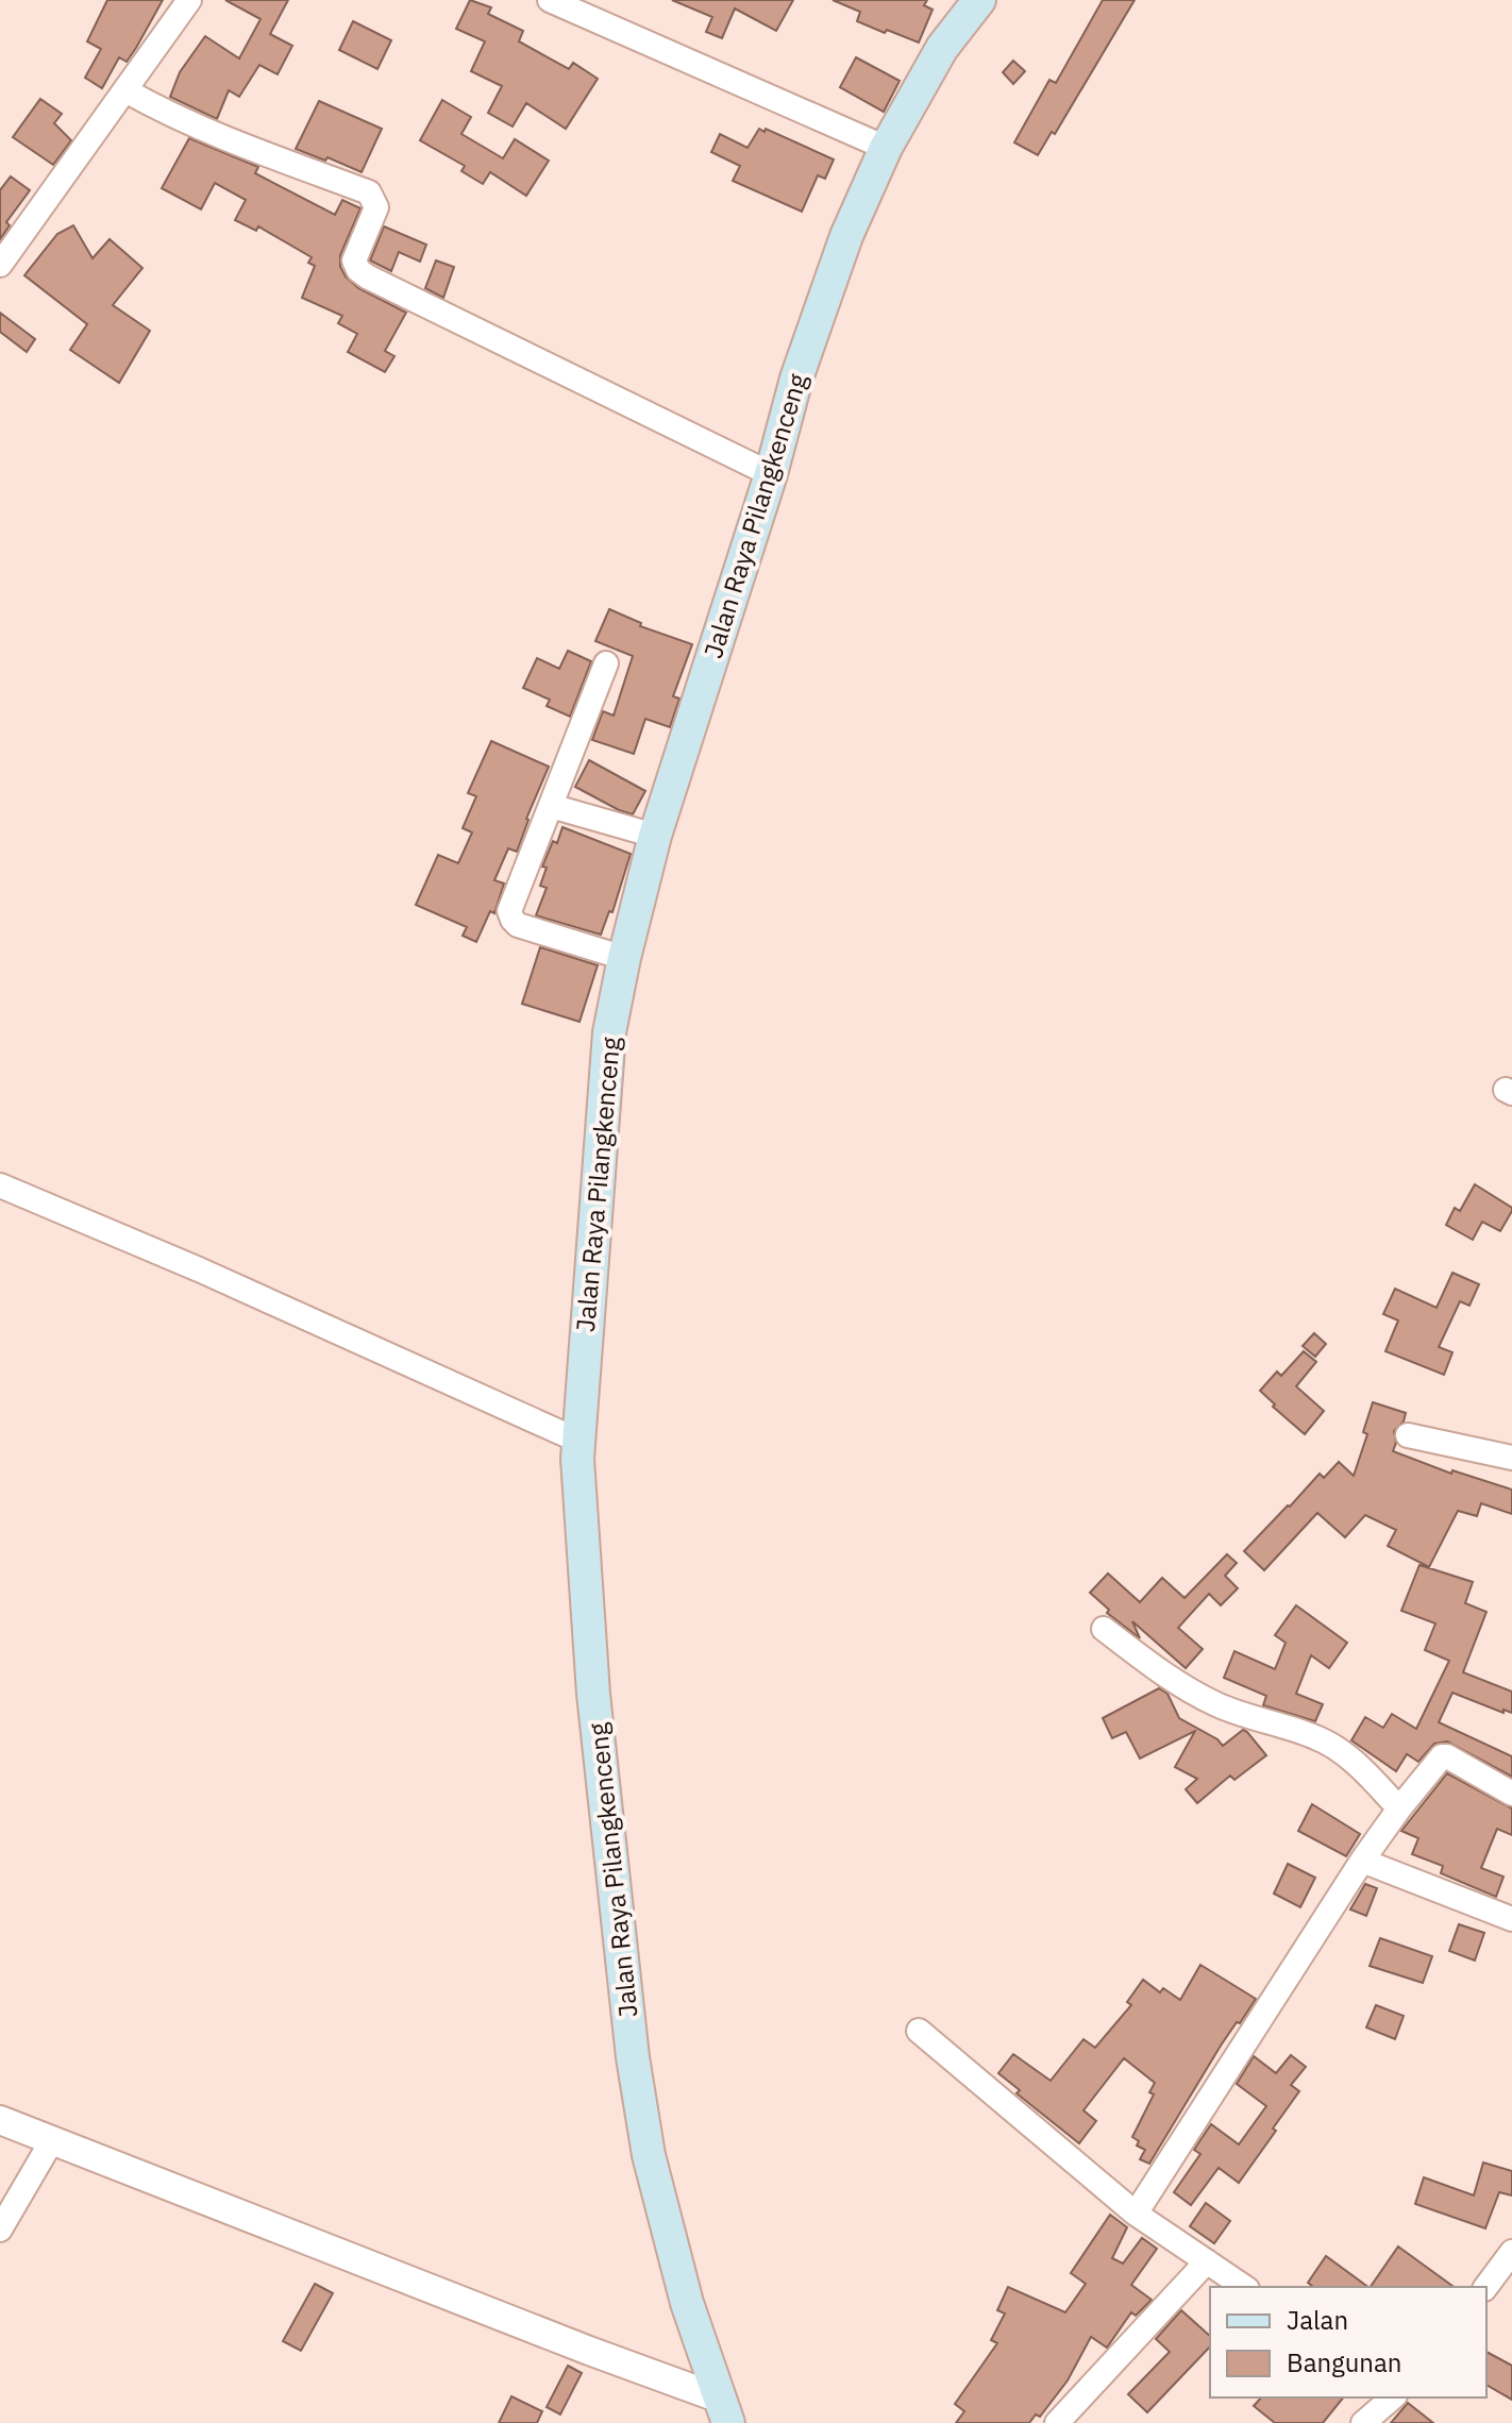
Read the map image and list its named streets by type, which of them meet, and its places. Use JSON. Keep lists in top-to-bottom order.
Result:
{
  "streets": {
    "main road": ["Jalan Raya Pilangkenceng"]
  },
  "legend": ["Jalan", "Bangunan"]
}
